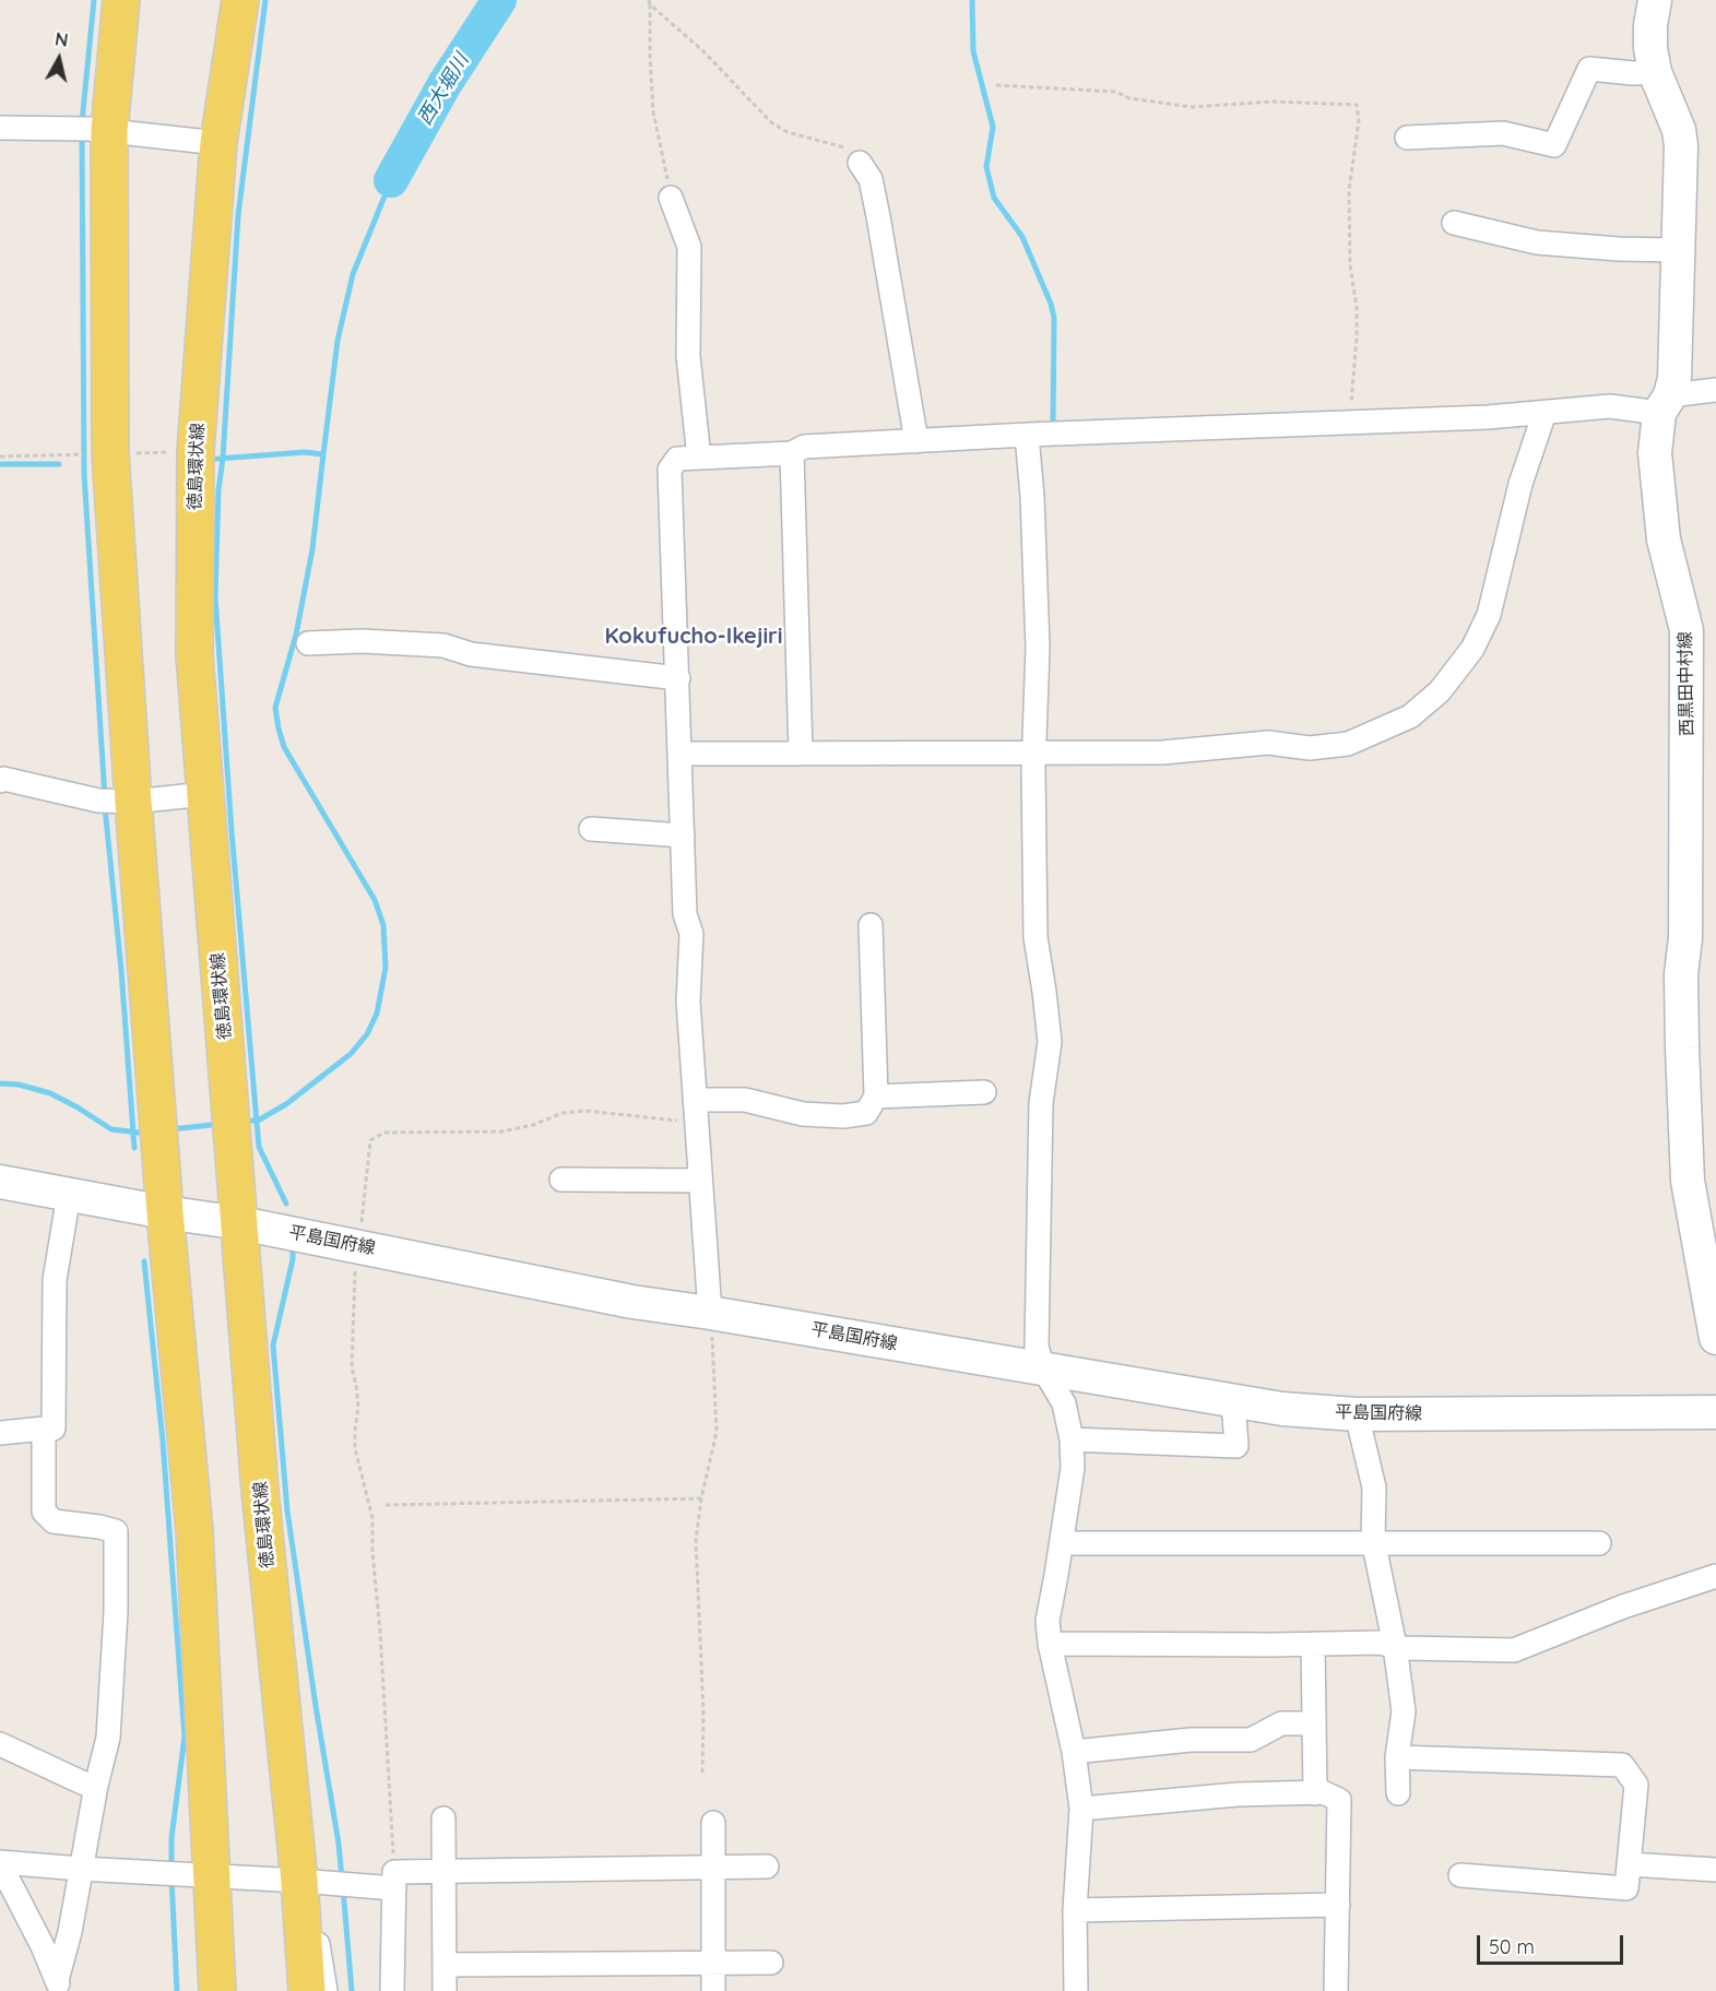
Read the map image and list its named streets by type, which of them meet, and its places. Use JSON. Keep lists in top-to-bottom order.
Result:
{
  "streets": {
    "main road": ["徳島環状線", "西黒田中村線", "平島国府線"]
  },
  "crossings": [
    ["徳島環状線", "平島国府線"]
  ],
  "districts": ["Kokufucho-Ikejiri"],
  "water": ["西大堀川"],
  "scale_bar": "50 m",
  "north": "top"
}
